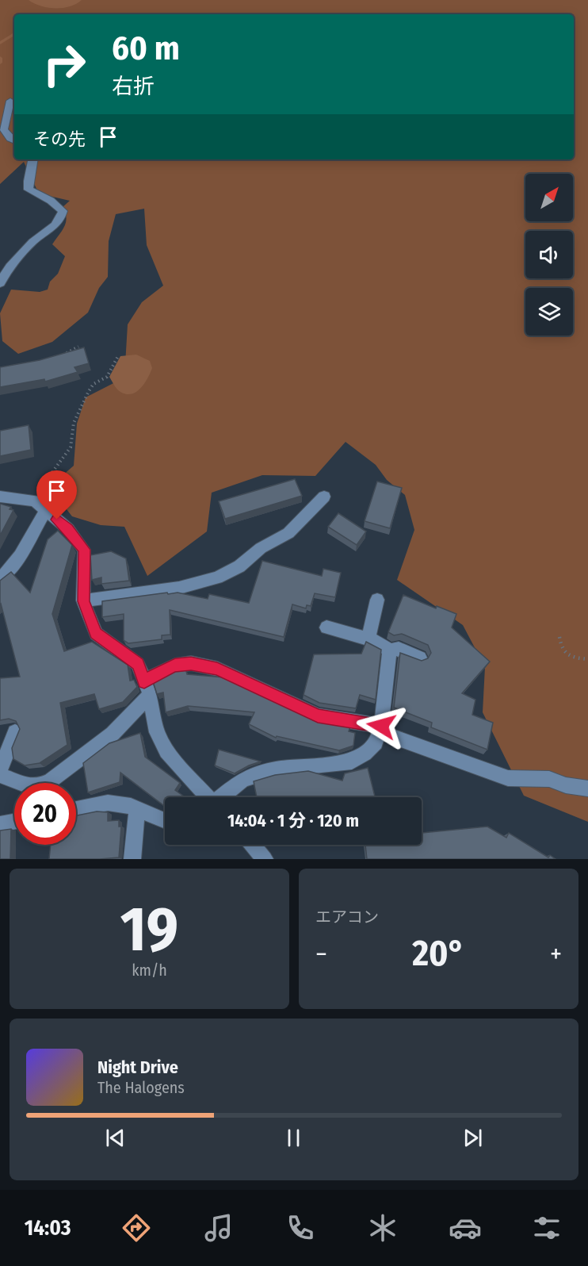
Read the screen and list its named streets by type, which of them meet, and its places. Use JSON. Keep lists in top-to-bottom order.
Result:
{
  "north": "top right",
  "page": {
    "turn": ["60 m", "右折"],
    "then": "その先",
    "limit": "20",
    "trip": "14:04 · 1 分 · 120 m",
    "tile": [
      ["19", "km/h"],
      "エアコン"
    ],
    "heat": ["−", "20°", "+"],
    "song": ["Night Drive", "The Halogens"],
    "tabs": "14:03"
  }
}
